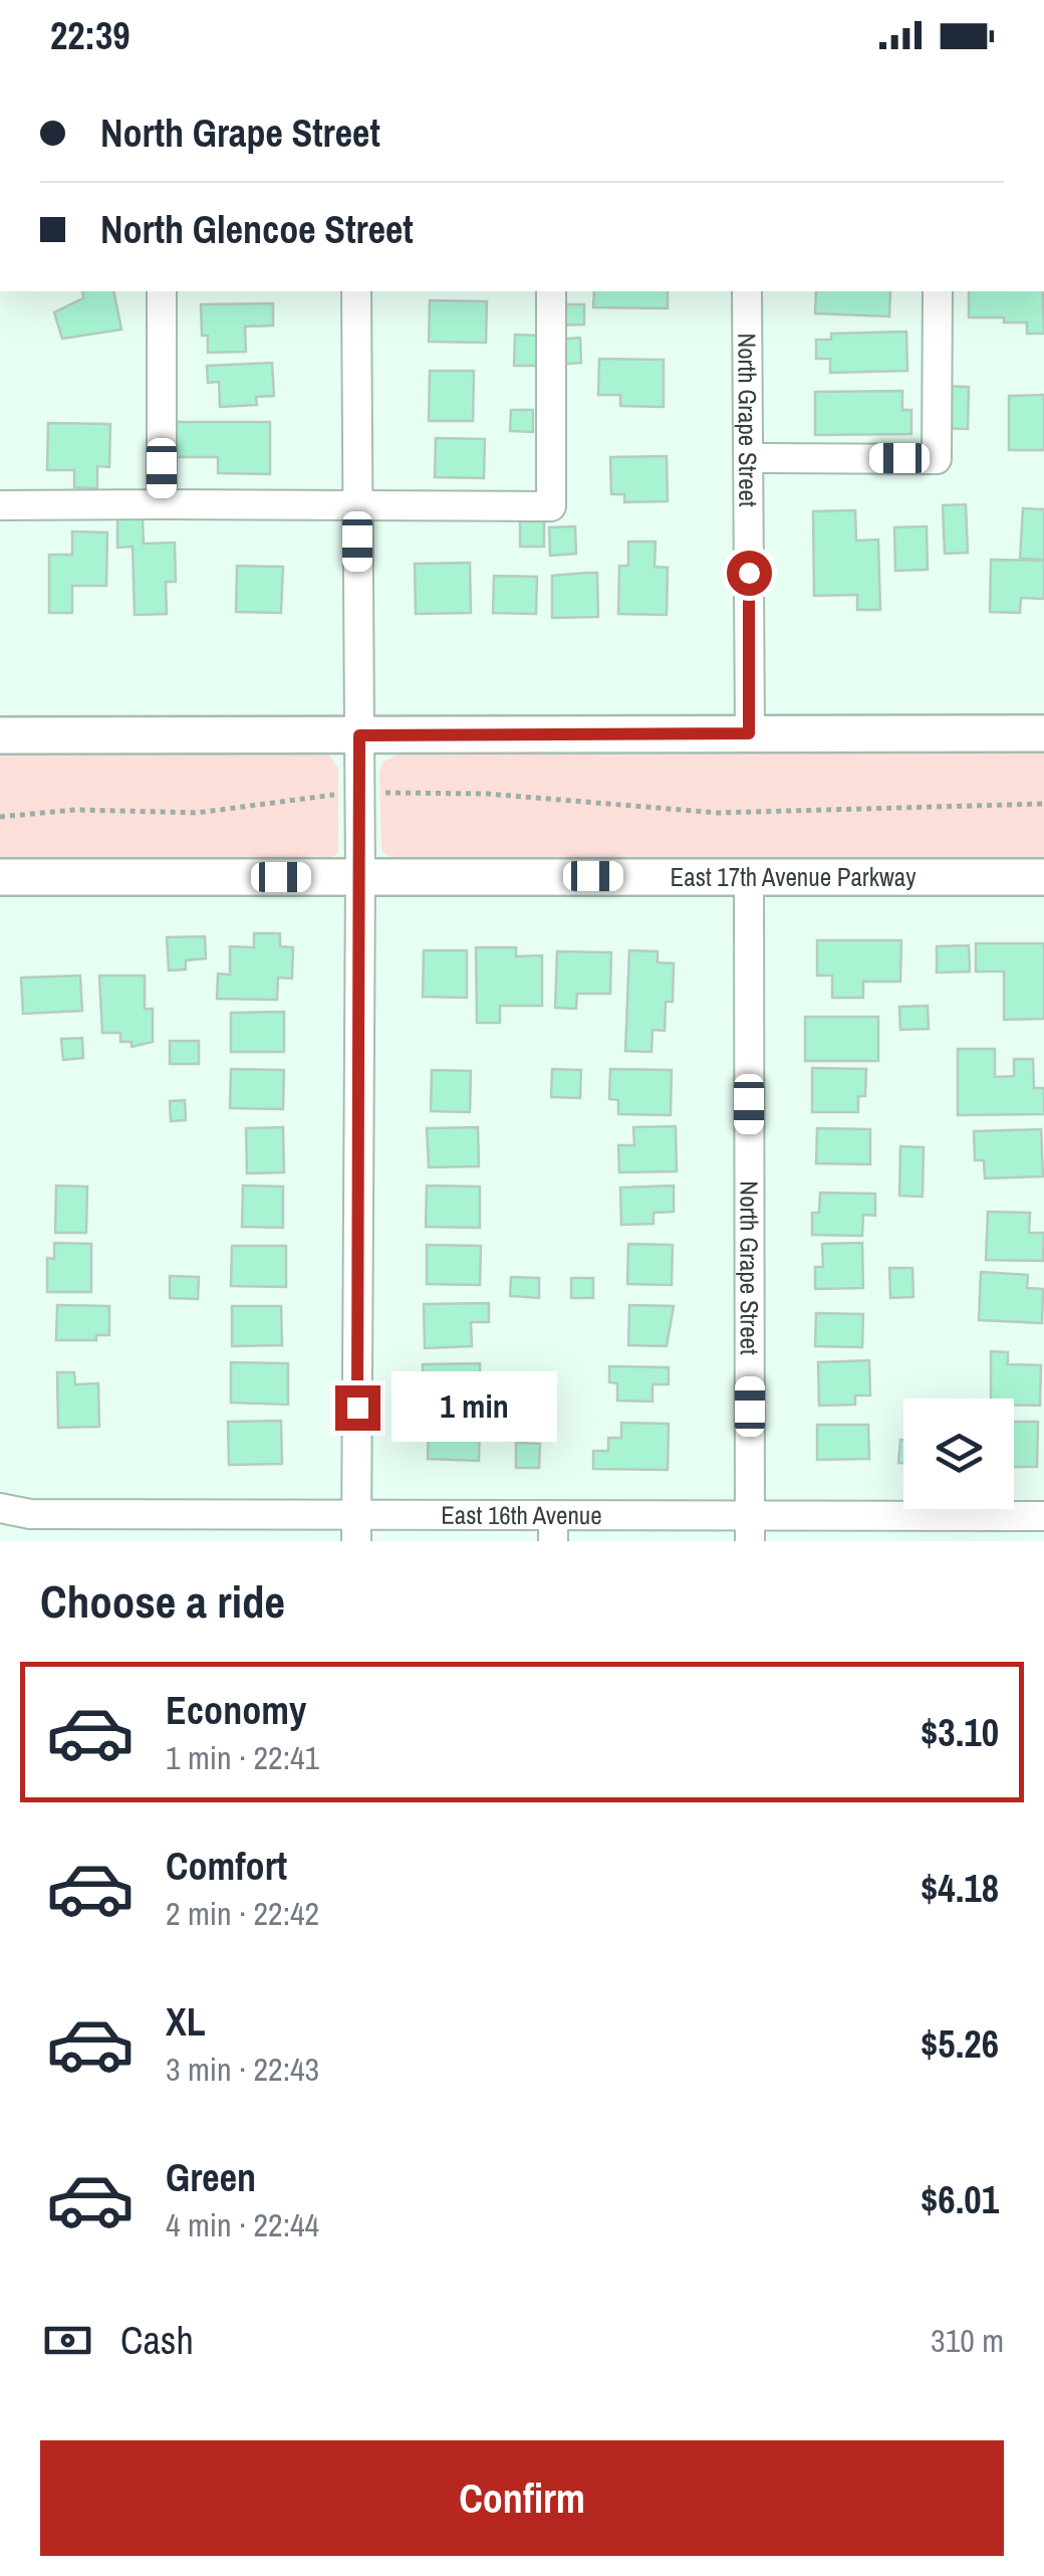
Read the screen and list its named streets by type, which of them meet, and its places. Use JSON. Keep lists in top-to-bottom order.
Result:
{
  "streets": {
    "main road": ["East 17th Avenue Parkway"],
    "street": ["North Grape Street", "East 16th Avenue"]
  },
  "crossings": [
    ["North Grape Street", "East 17th Avenue Parkway"],
    ["North Grape Street", "East 16th Avenue"]
  ],
  "page": {
    "status": "22:39",
    "banner": ["North Grape Street", "North Glencoe Street"],
    "bubble": "1 min",
    "heading": "Choose a ride",
    "list": [
      {
        "name": "Economy",
        "note": "1 min · 22:41",
        "value": "$3.10"
      },
      {
        "name": "Comfort",
        "note": "2 min · 22:42",
        "value": "$4.18"
      },
      {
        "name": "XL",
        "note": "3 min · 22:43",
        "value": "$5.26"
      },
      {
        "name": "Green",
        "note": "4 min · 22:44",
        "value": "$6.01"
      }
    ],
    "pay": ["Cash", "310 m"],
    "buttons": "Confirm"
  }
}
